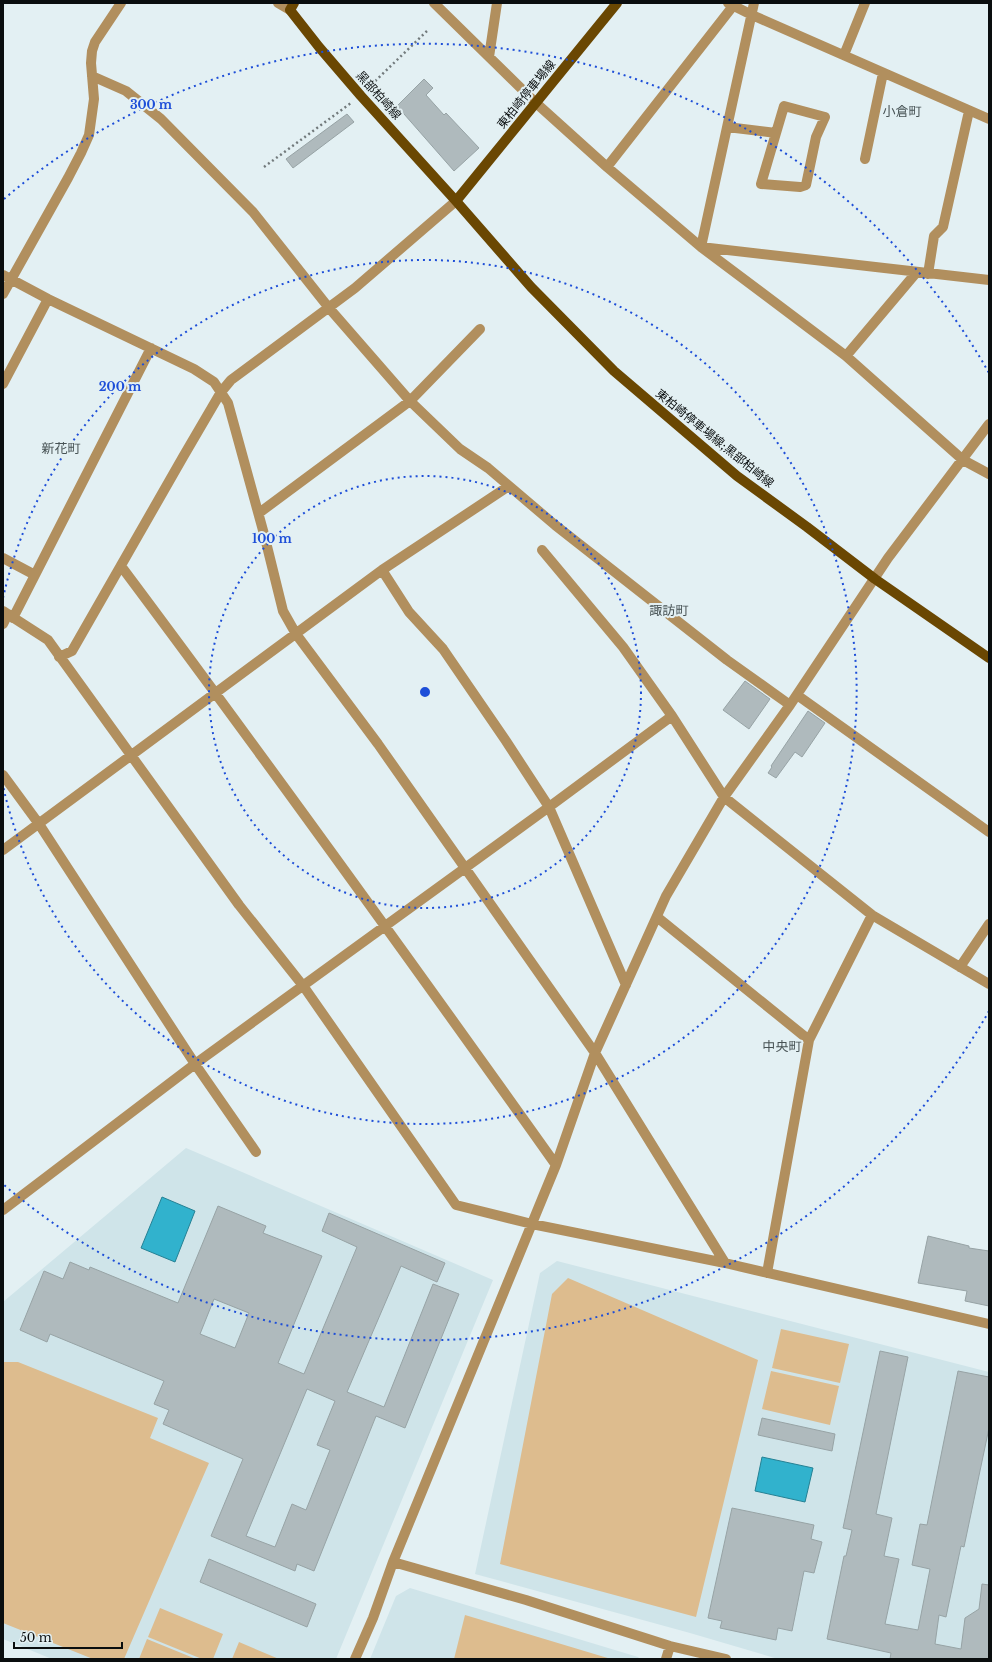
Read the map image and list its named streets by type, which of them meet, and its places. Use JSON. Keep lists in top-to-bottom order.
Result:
{
  "streets": {
    "main road": ["東柏崎停車場線", "黒部柏崎線", "東柏崎停車場線;黒部柏崎線"]
  },
  "crossings": [
    ["東柏崎停車場線", "黒部柏崎線"],
    ["東柏崎停車場線", "東柏崎停車場線;黒部柏崎線"],
    ["黒部柏崎線", "東柏崎停車場線;黒部柏崎線"]
  ],
  "districts": [
    "小倉町",
    "新花町",
    "諏訪町",
    "中央町"
  ],
  "scale_bar": "50 m",
  "rings": ["300 m", "200 m", "100 m"]
}
